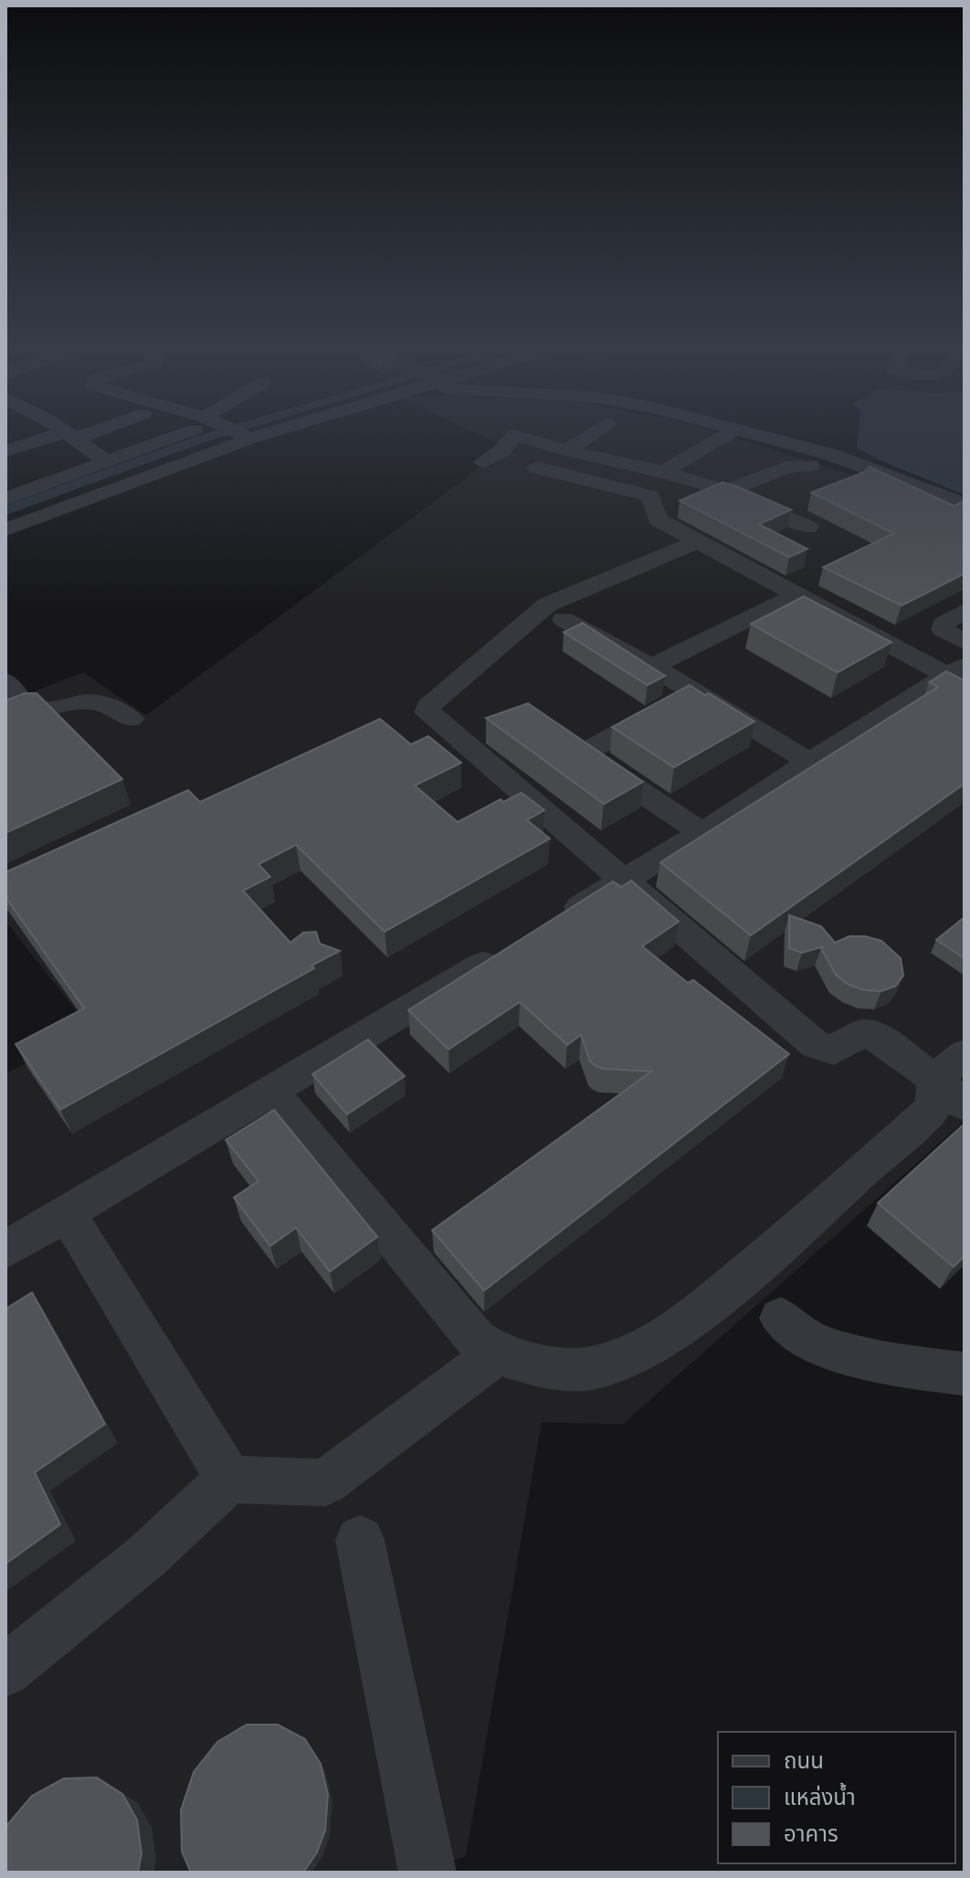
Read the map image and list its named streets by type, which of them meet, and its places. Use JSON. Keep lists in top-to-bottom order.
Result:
{
  "legend": ["ถนน", "แหล่งน้ำ", "อาคาร"]
}
